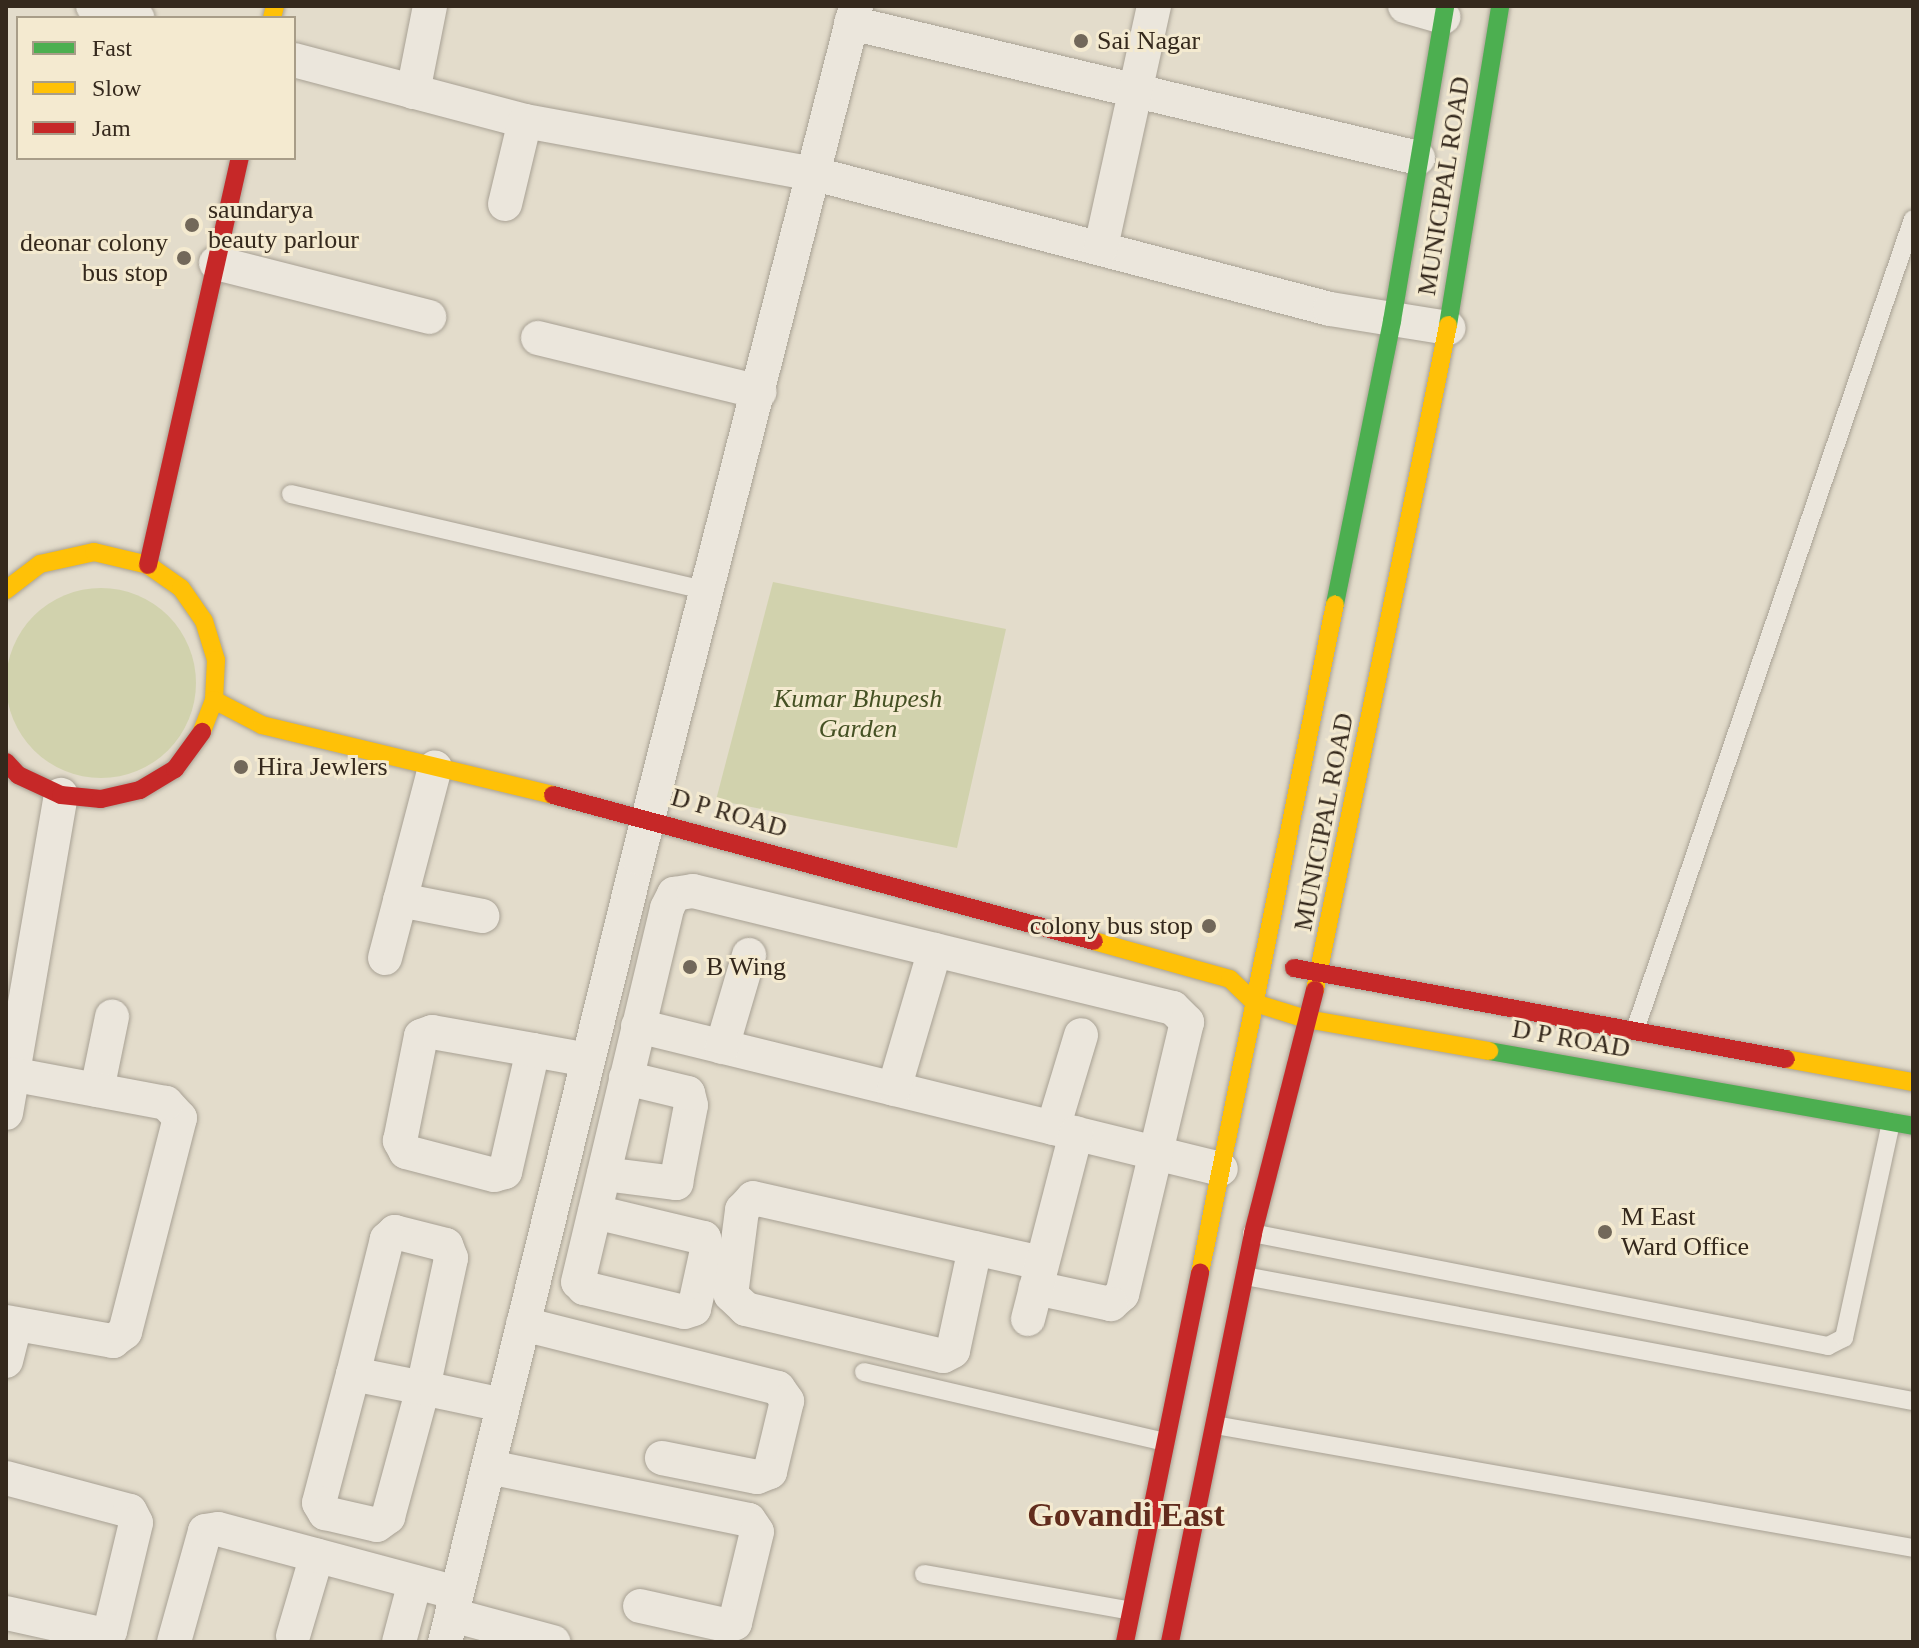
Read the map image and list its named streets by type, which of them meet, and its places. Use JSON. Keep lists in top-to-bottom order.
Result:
{
  "streets": {
    "street": ["MUNICIPAL ROAD", "D P ROAD"]
  },
  "crossings": [
    ["MUNICIPAL ROAD", "D P ROAD"]
  ],
  "districts": ["Govandi East"],
  "parks": ["Kumar Bhupesh Garden"],
  "places": [
    "Sai Nagar",
    "saundarya beauty parlour",
    "deonar colony bus stop",
    "Hira Jewlers",
    "colony bus stop",
    "B Wing",
    "M East Ward Office"
  ],
  "legend": ["Fast", "Slow", "Jam"]
}
